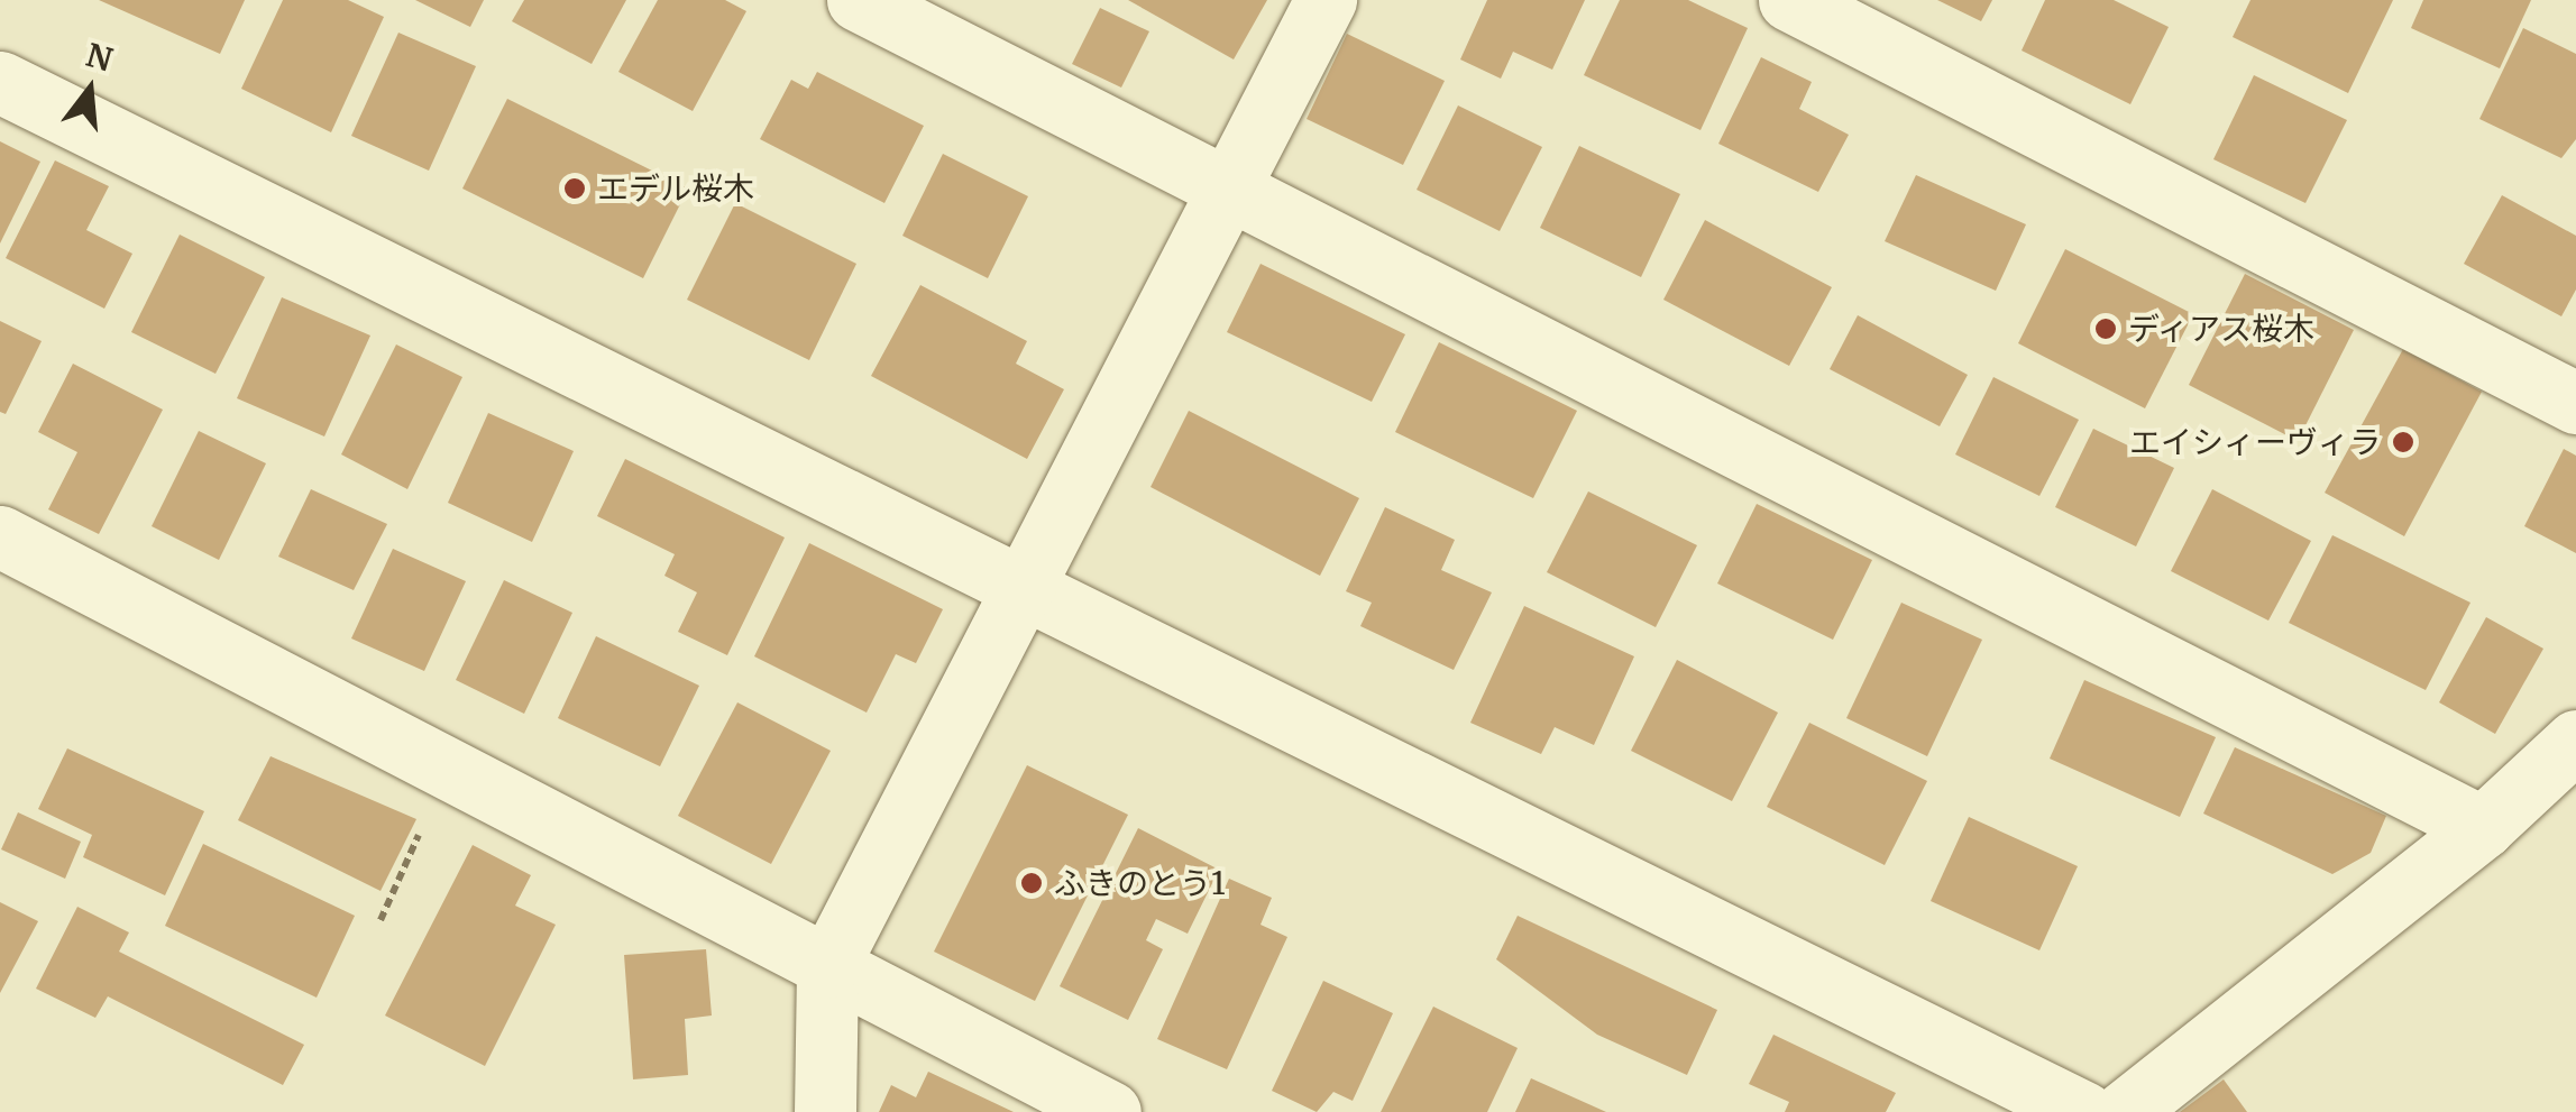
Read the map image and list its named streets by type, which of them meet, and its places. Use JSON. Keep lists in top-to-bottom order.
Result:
{
  "places": [
    "エデル桜木",
    "ディアス桜木",
    "エイシィーヴィラ",
    "ふきのとう1"
  ],
  "north": "top"
}
